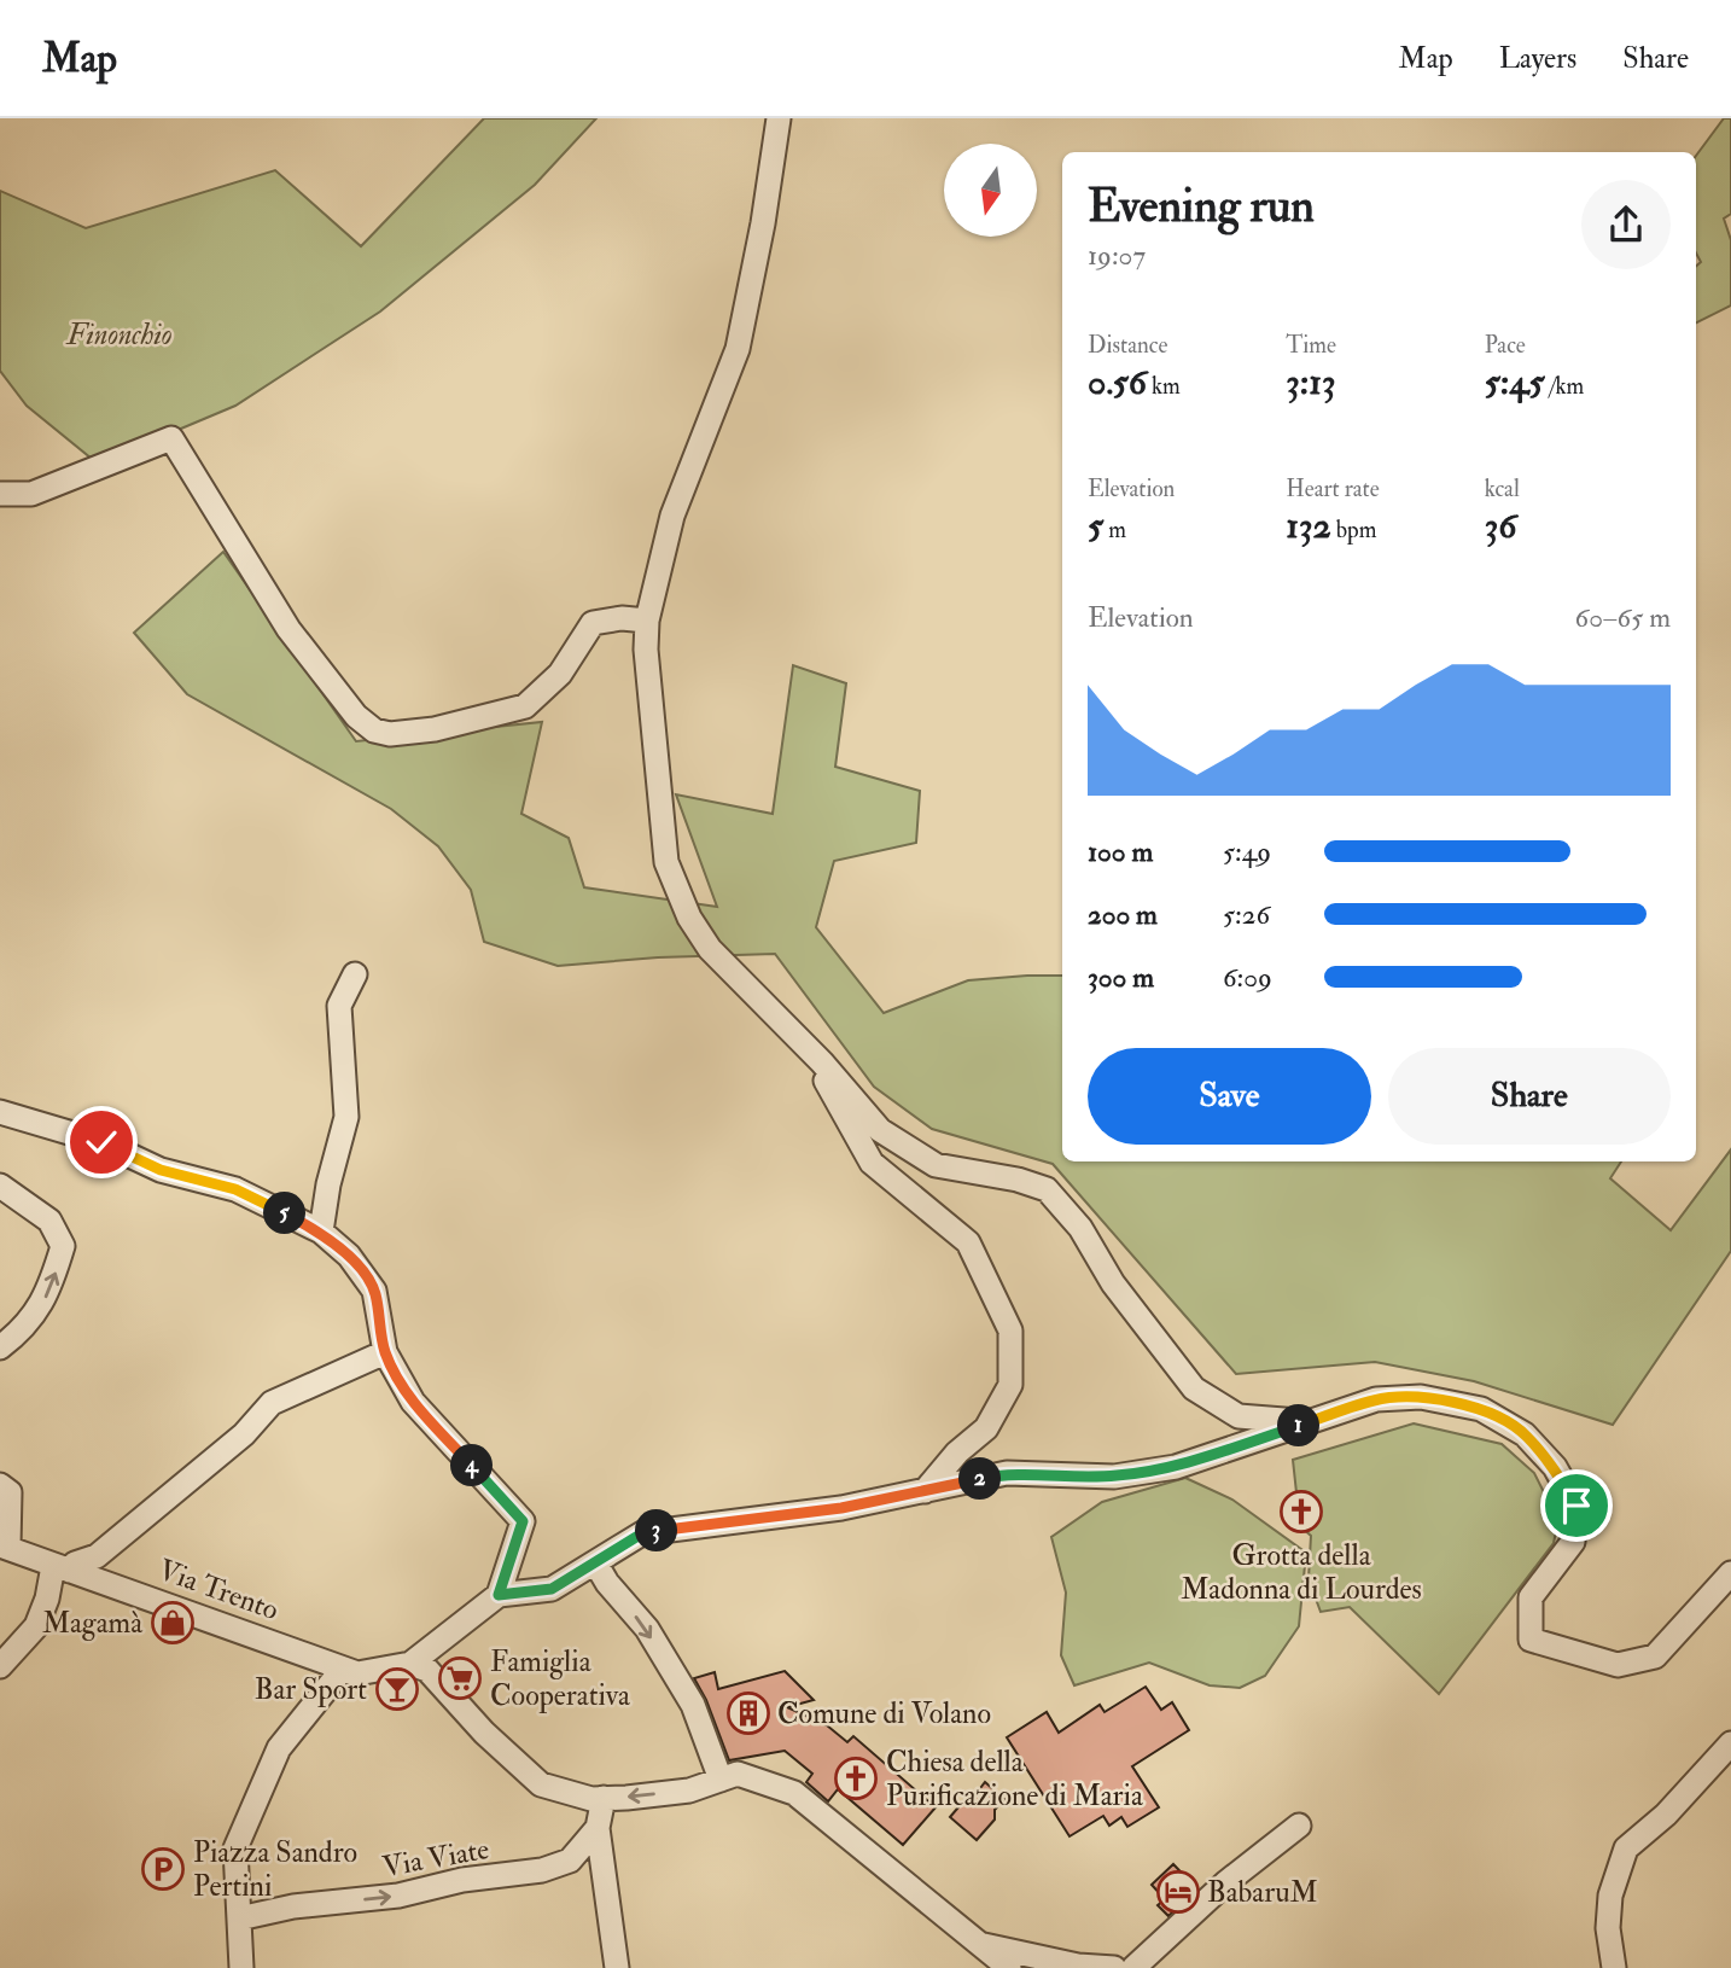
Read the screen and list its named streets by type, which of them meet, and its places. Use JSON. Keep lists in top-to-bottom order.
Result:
{
  "streets": {
    "street": ["Via Trento", "Via Viate"]
  },
  "one_way": ["Via Viate"],
  "parks": ["Finonchio"],
  "places": {
    "church": ["Grotta della Madonna di Lourdes", "Chiesa della Purificazione di Maria"],
    "shop": ["Magamà"],
    "supermarket": ["Famiglia Cooperativa"],
    "bar": ["Bar Sport"],
    "building": ["Comune di Volano"],
    "parking": ["Piazza Sandro Pertini"],
    "hotel": ["BabaruM"]
  },
  "north": "bottom",
  "page": {
    "header": "Map",
    "nav": ["Map", "Layers", "Share"],
    "heading": ["Evening run", "19:07"],
    "stats": [
      ["Distance", "0.56 km"],
      ["Time", "3:13"],
      ["Pace", "5:45 /km"],
      ["Elevation", "5 m"],
      ["Heart rate", "132 bpm"],
      ["kcal", "36"]
    ],
    "chart": ["Elevation", "60–65 m"],
    "list": [
      {
        "name": "100 m",
        "note": "5:49"
      },
      {
        "name": "200 m",
        "note": "5:26"
      },
      {
        "name": "300 m",
        "note": "6:09"
      }
    ],
    "buttons": ["Save", "Share"],
    "pins": [
      "5",
      "1",
      "4",
      "2",
      "3"
    ]
  }
}
